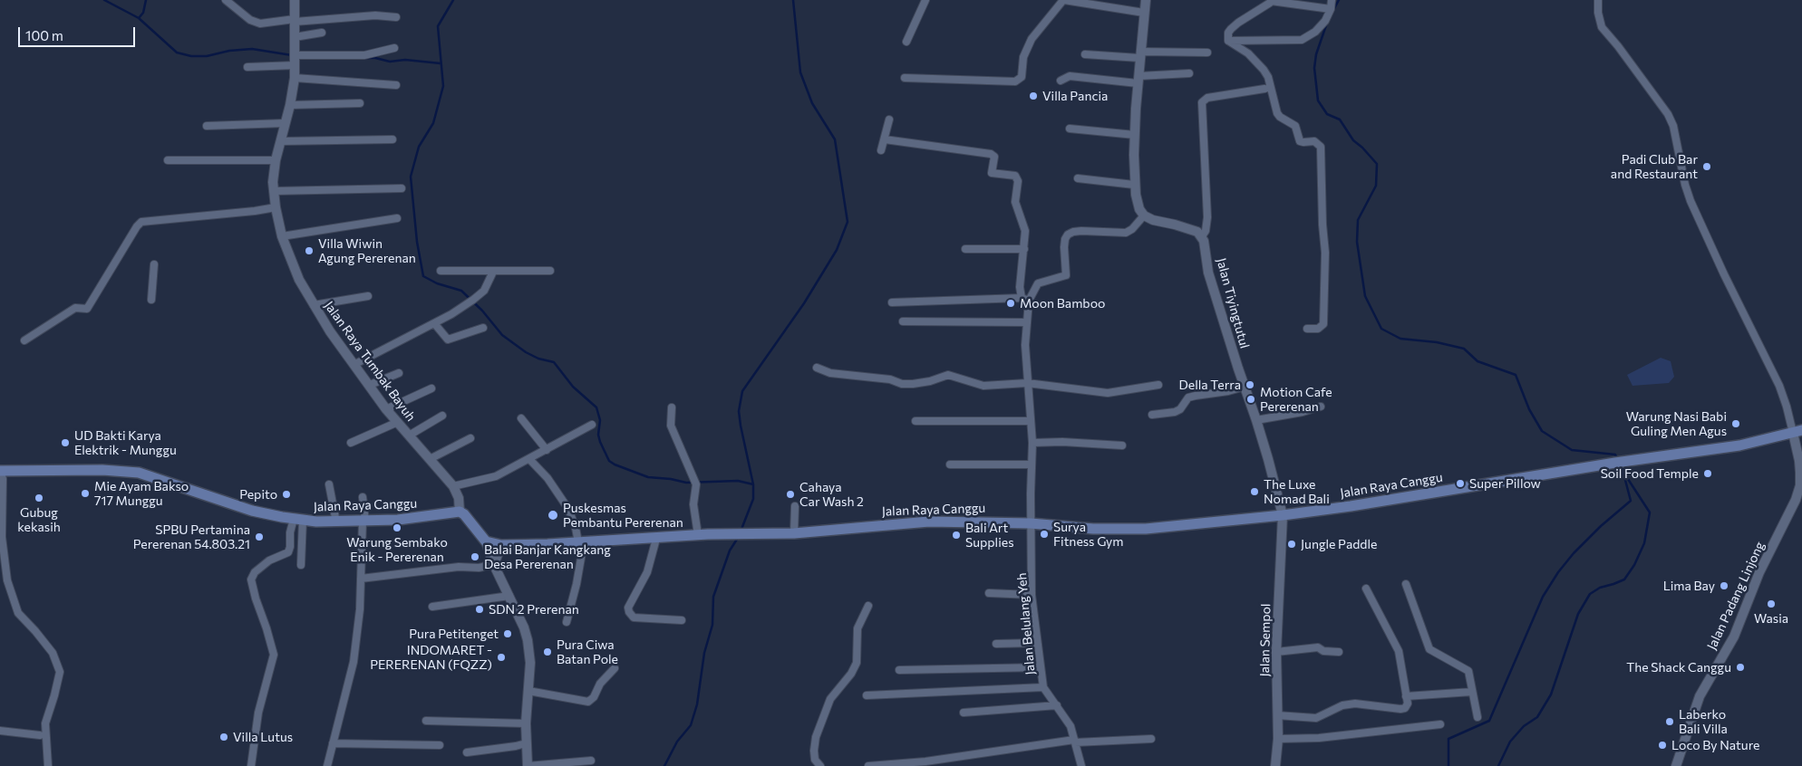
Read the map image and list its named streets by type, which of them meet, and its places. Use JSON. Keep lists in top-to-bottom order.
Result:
{
  "streets": {
    "main road": ["Jalan Raya Canggu"],
    "street": [
      "Jalan Tiyingtutul",
      "Jalan Raya Tumbak Bayuh",
      "Jalan Padang Linjong",
      "Jalan Belulang Yeh",
      "Jalan Sempol"
    ]
  },
  "crossings": [
    ["Jalan Tiyingtutul", "Jalan Raya Canggu"],
    ["Jalan Tiyingtutul", "Jalan Sempol"],
    ["Jalan Raya Tumbak Bayuh", "Jalan Raya Canggu"],
    ["Jalan Raya Canggu", "Jalan Padang Linjong"],
    ["Jalan Raya Canggu", "Jalan Belulang Yeh"],
    ["Jalan Raya Canggu", "Jalan Sempol"]
  ],
  "places": [
    "Villa Pancia",
    "Padi Club Bar and Restaurant",
    "Villa Wiwin Agung Pererenan",
    "Moon Bamboo",
    "Della Terra",
    "Motion Cafe Pererenan",
    "Warung Nasi Babi Guling Men Agus",
    "UD Bakti Karya Elektrik - Munggu",
    "Soil Food Temple",
    "Super Pillow",
    "The Luxe Nomad Bali",
    "Mie Ayam Bakso 717 Munggu",
    "Pepito",
    "Cahaya Car Wash 2",
    "Gubug kekasih",
    "Puskesmas Pembantu Pererenan",
    "Warung Sembako Enik - Pererenan",
    "Surya Fitness Gym",
    "Bali Art Supplies",
    "SPBU Pertamina Pererenan 54.803.21",
    "Jungle Paddle",
    "Balai Banjar Kangkang Desa Pererenan",
    "Lima Bay",
    "Wasia",
    "SDN 2 Prerenan",
    "Pura Petitenget",
    "Pura Ciwa Batan Pole",
    "INDOMARET - PERERENAN (FQZZ)",
    "The Shack Canggu",
    "Laberko Bali Villa",
    "Villa Lutus",
    "Loco By Nature"
  ],
  "scale_bar": "100 m"
}
